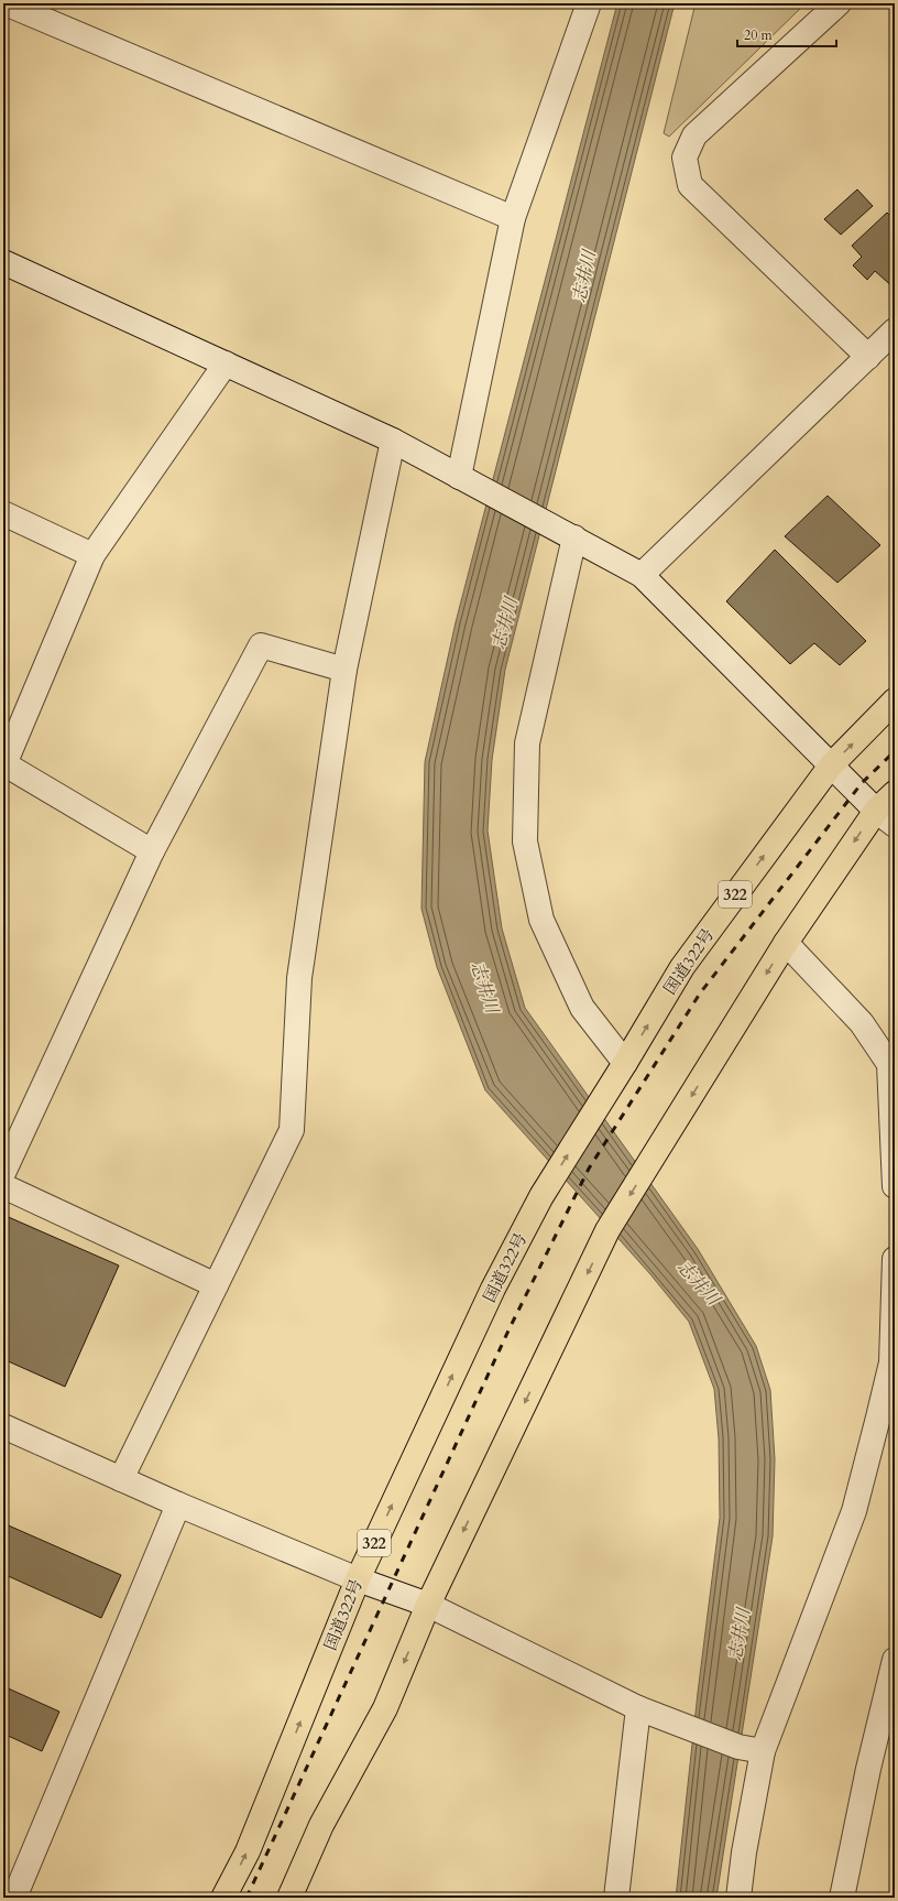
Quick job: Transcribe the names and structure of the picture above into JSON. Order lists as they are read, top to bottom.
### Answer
{
  "streets": {
    "highway": ["322", "国道322号"]
  },
  "water": ["志井川"],
  "scale_bar": "20 m"
}
